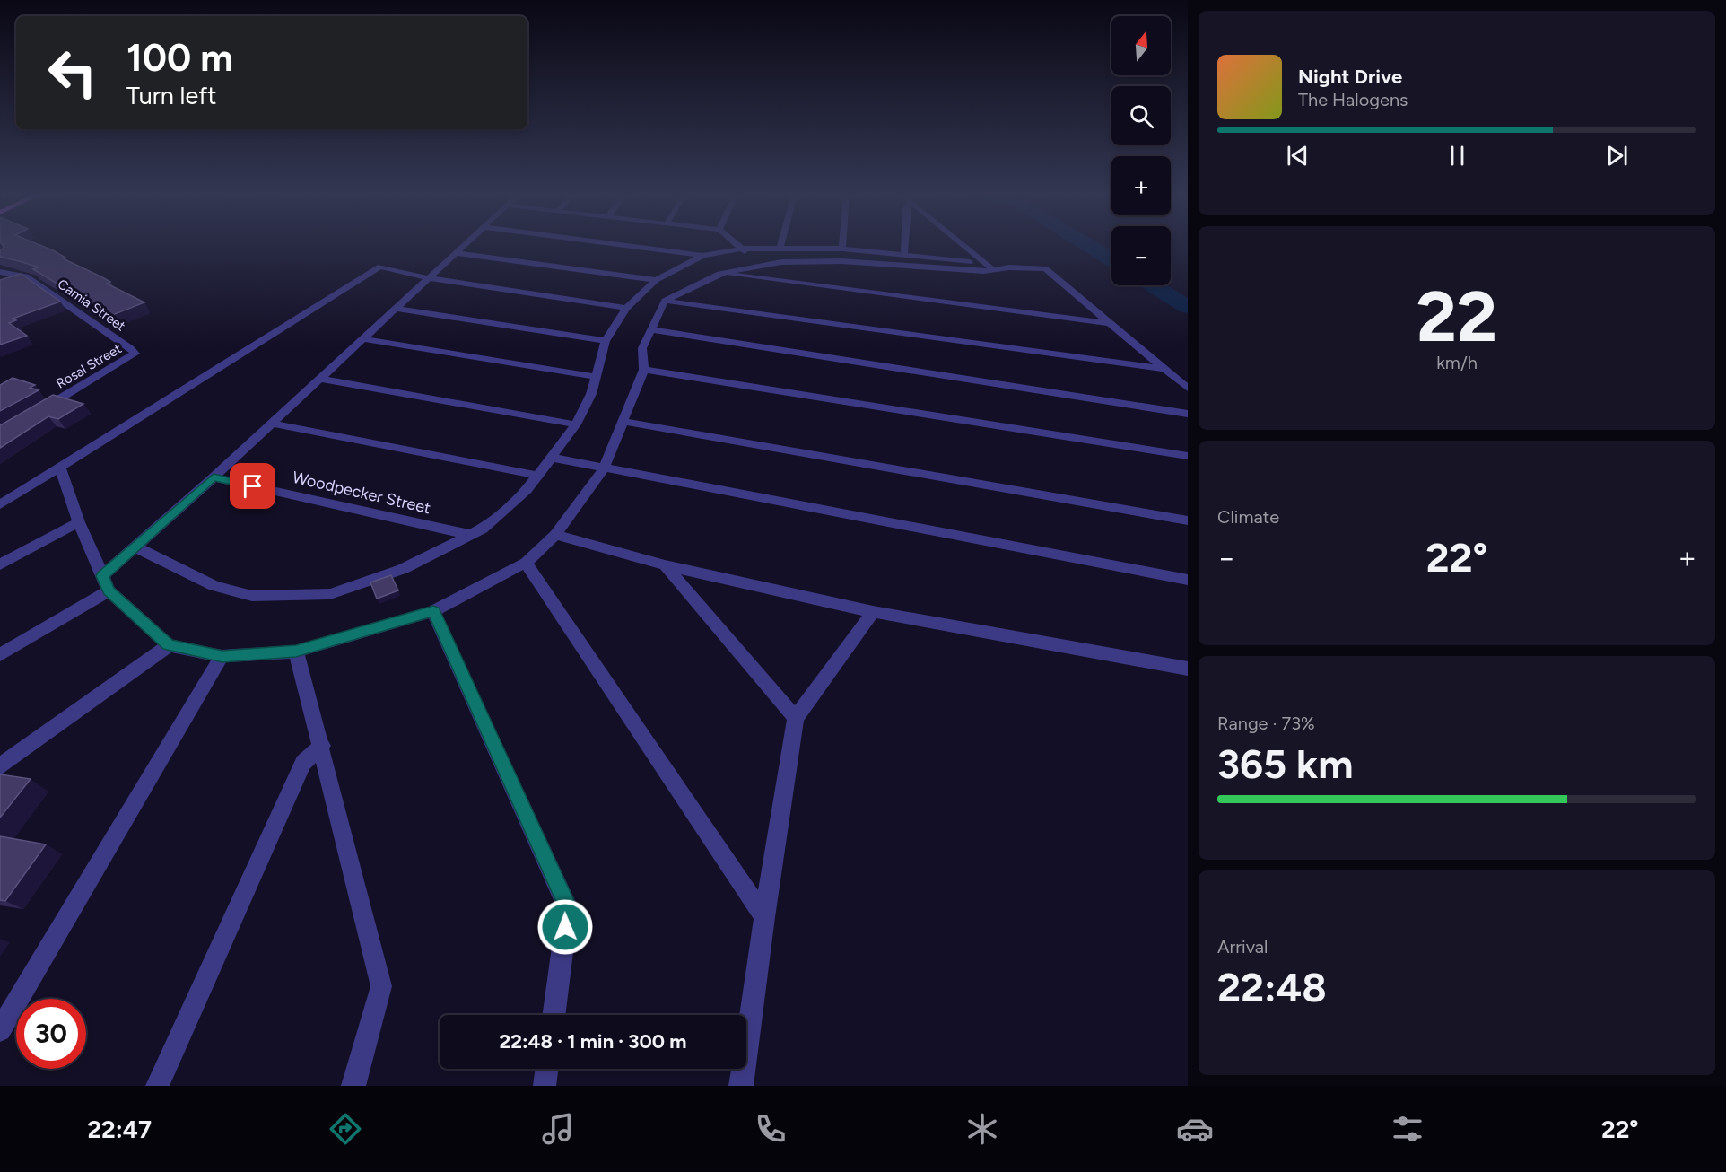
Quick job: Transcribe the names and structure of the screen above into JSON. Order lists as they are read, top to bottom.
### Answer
{
  "streets": {
    "street": ["Camia Street", "Rosal Street", "Woodpecker Street"]
  },
  "crossings": [
    ["Camia Street", "Rosal Street"]
  ],
  "north": "top",
  "page": {
    "map_buttons": ["+", "−"],
    "turn": ["100 m", "Turn left"],
    "song": ["Night Drive", "The Halogens"],
    "tile": [
      ["22", "km/h"],
      "Climate",
      ["Range · 73%", "365 km"],
      ["Arrival", "22:48"]
    ],
    "heat": ["−", "22°", "+"],
    "limit": "30",
    "trip": "22:48 · 1 min · 300 m",
    "tabs": ["22:47", "22°"]
  }
}
